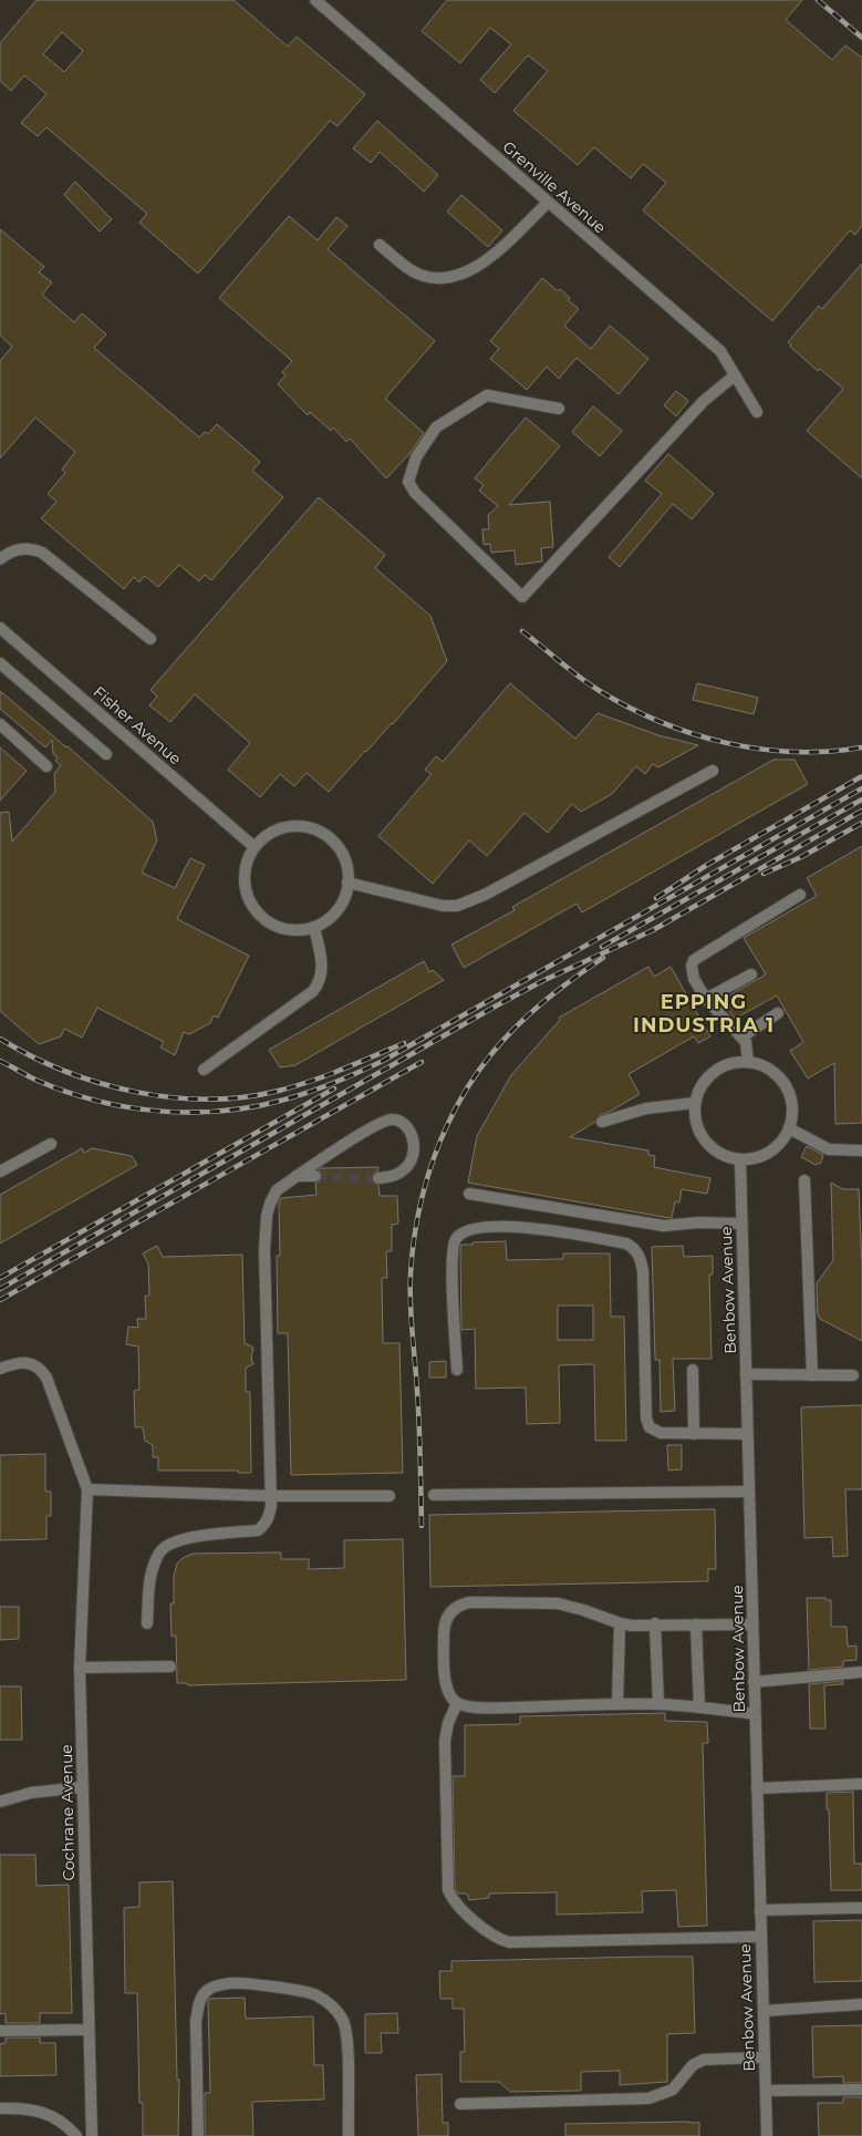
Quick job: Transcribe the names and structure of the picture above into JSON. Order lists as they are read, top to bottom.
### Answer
{
  "streets": {
    "lane": [
      "Grenville Avenue",
      "Fisher Avenue",
      "Benbow Avenue",
      "Cochrane Avenue"
    ]
  },
  "districts": ["EPPING INDUSTRIA 1"]
}
